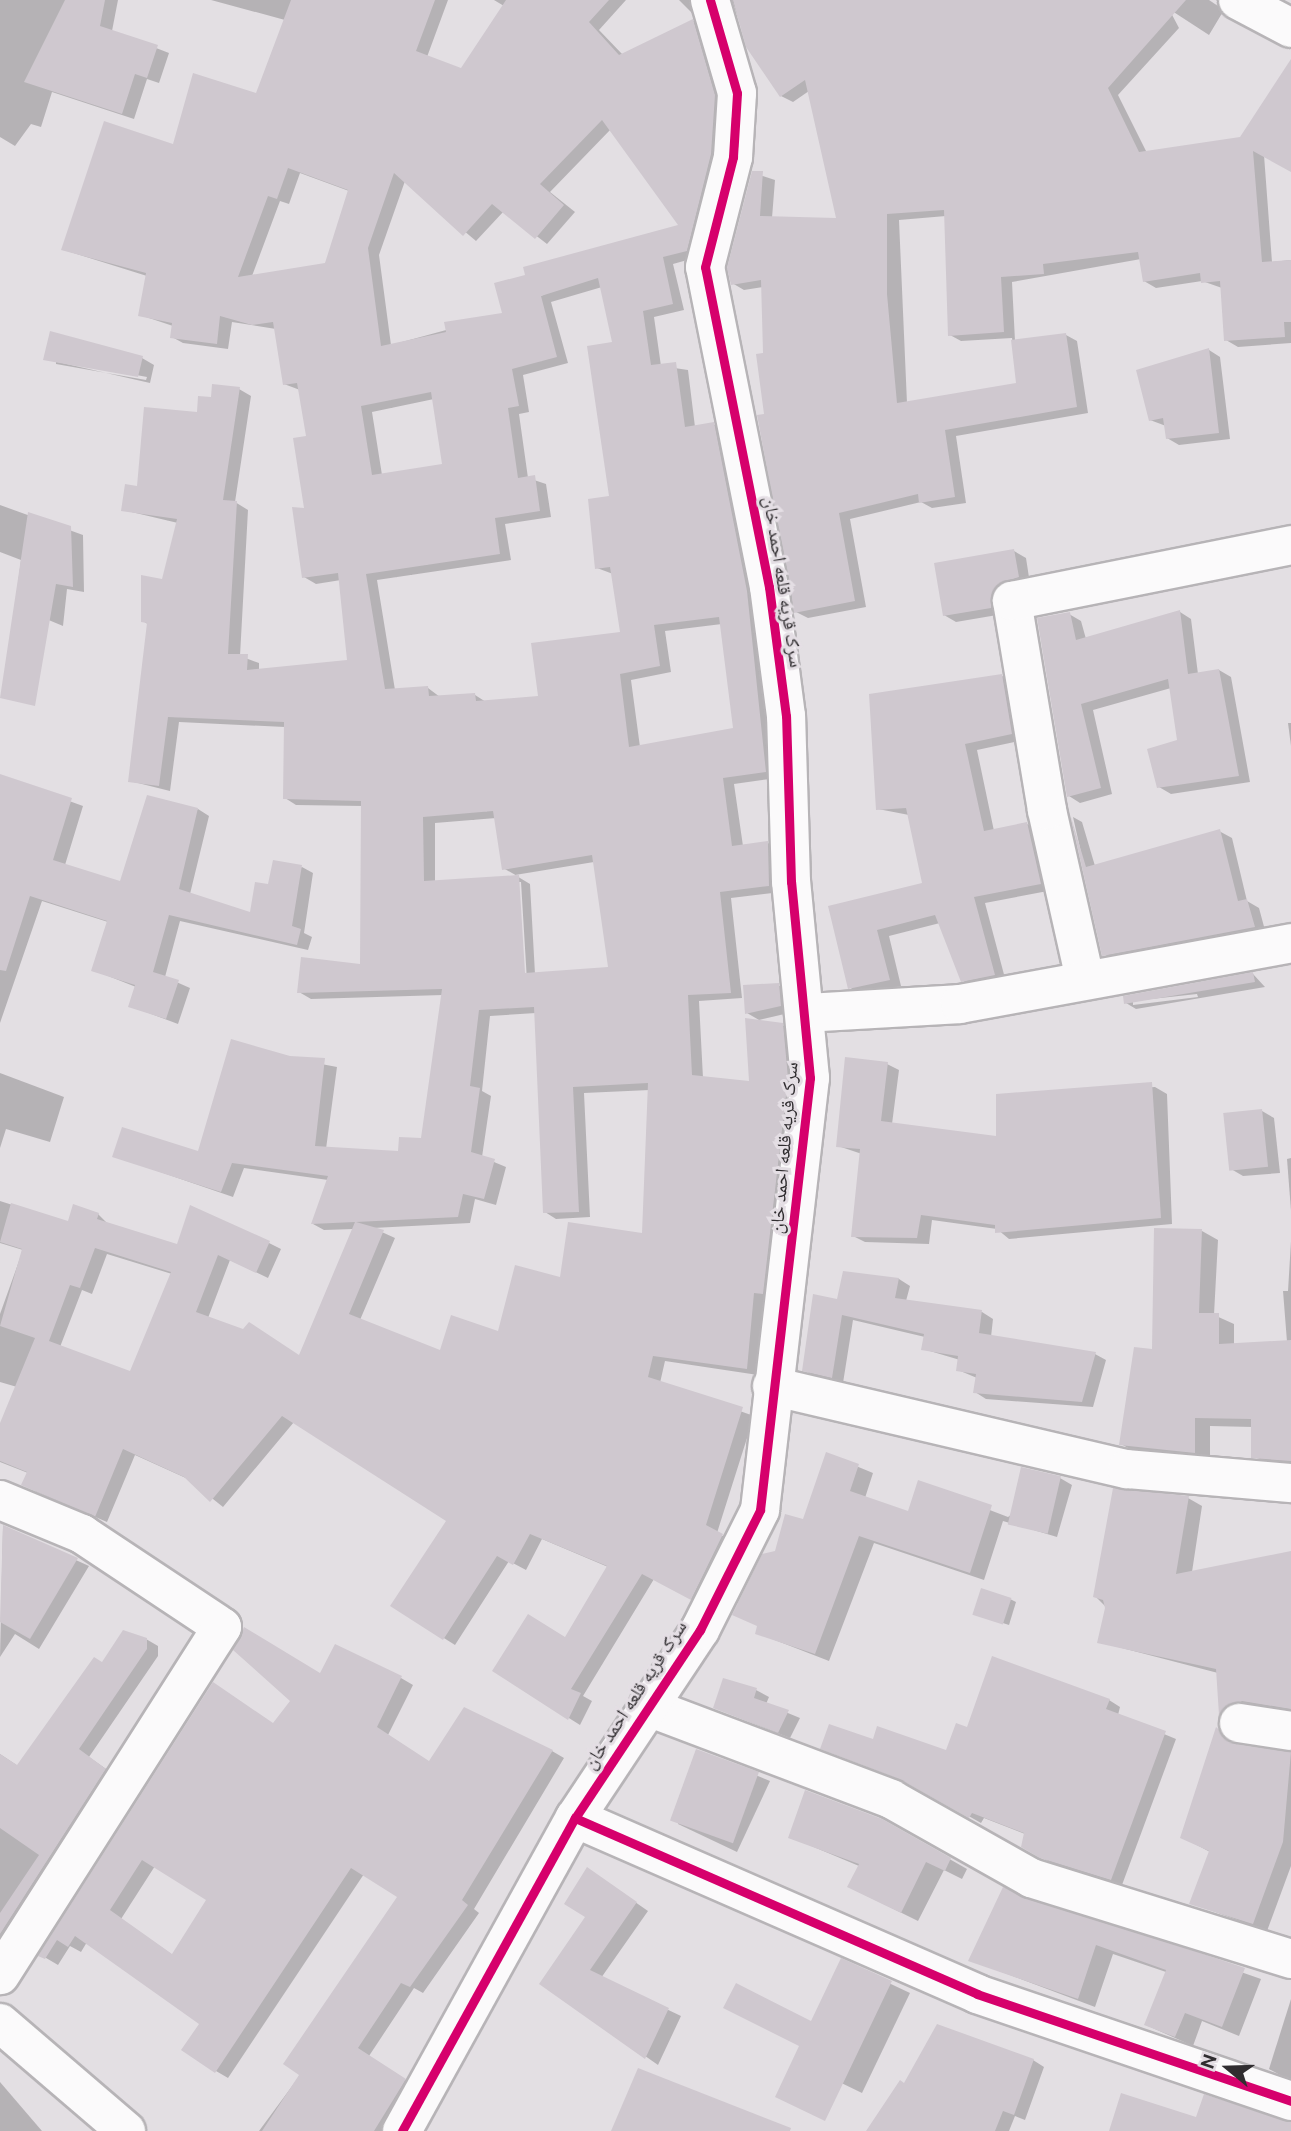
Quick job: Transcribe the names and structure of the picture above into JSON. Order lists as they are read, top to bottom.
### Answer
{
  "streets": {
    "street": ["سرک قریه قلعه احمد خان"]
  },
  "north": "left"
}
